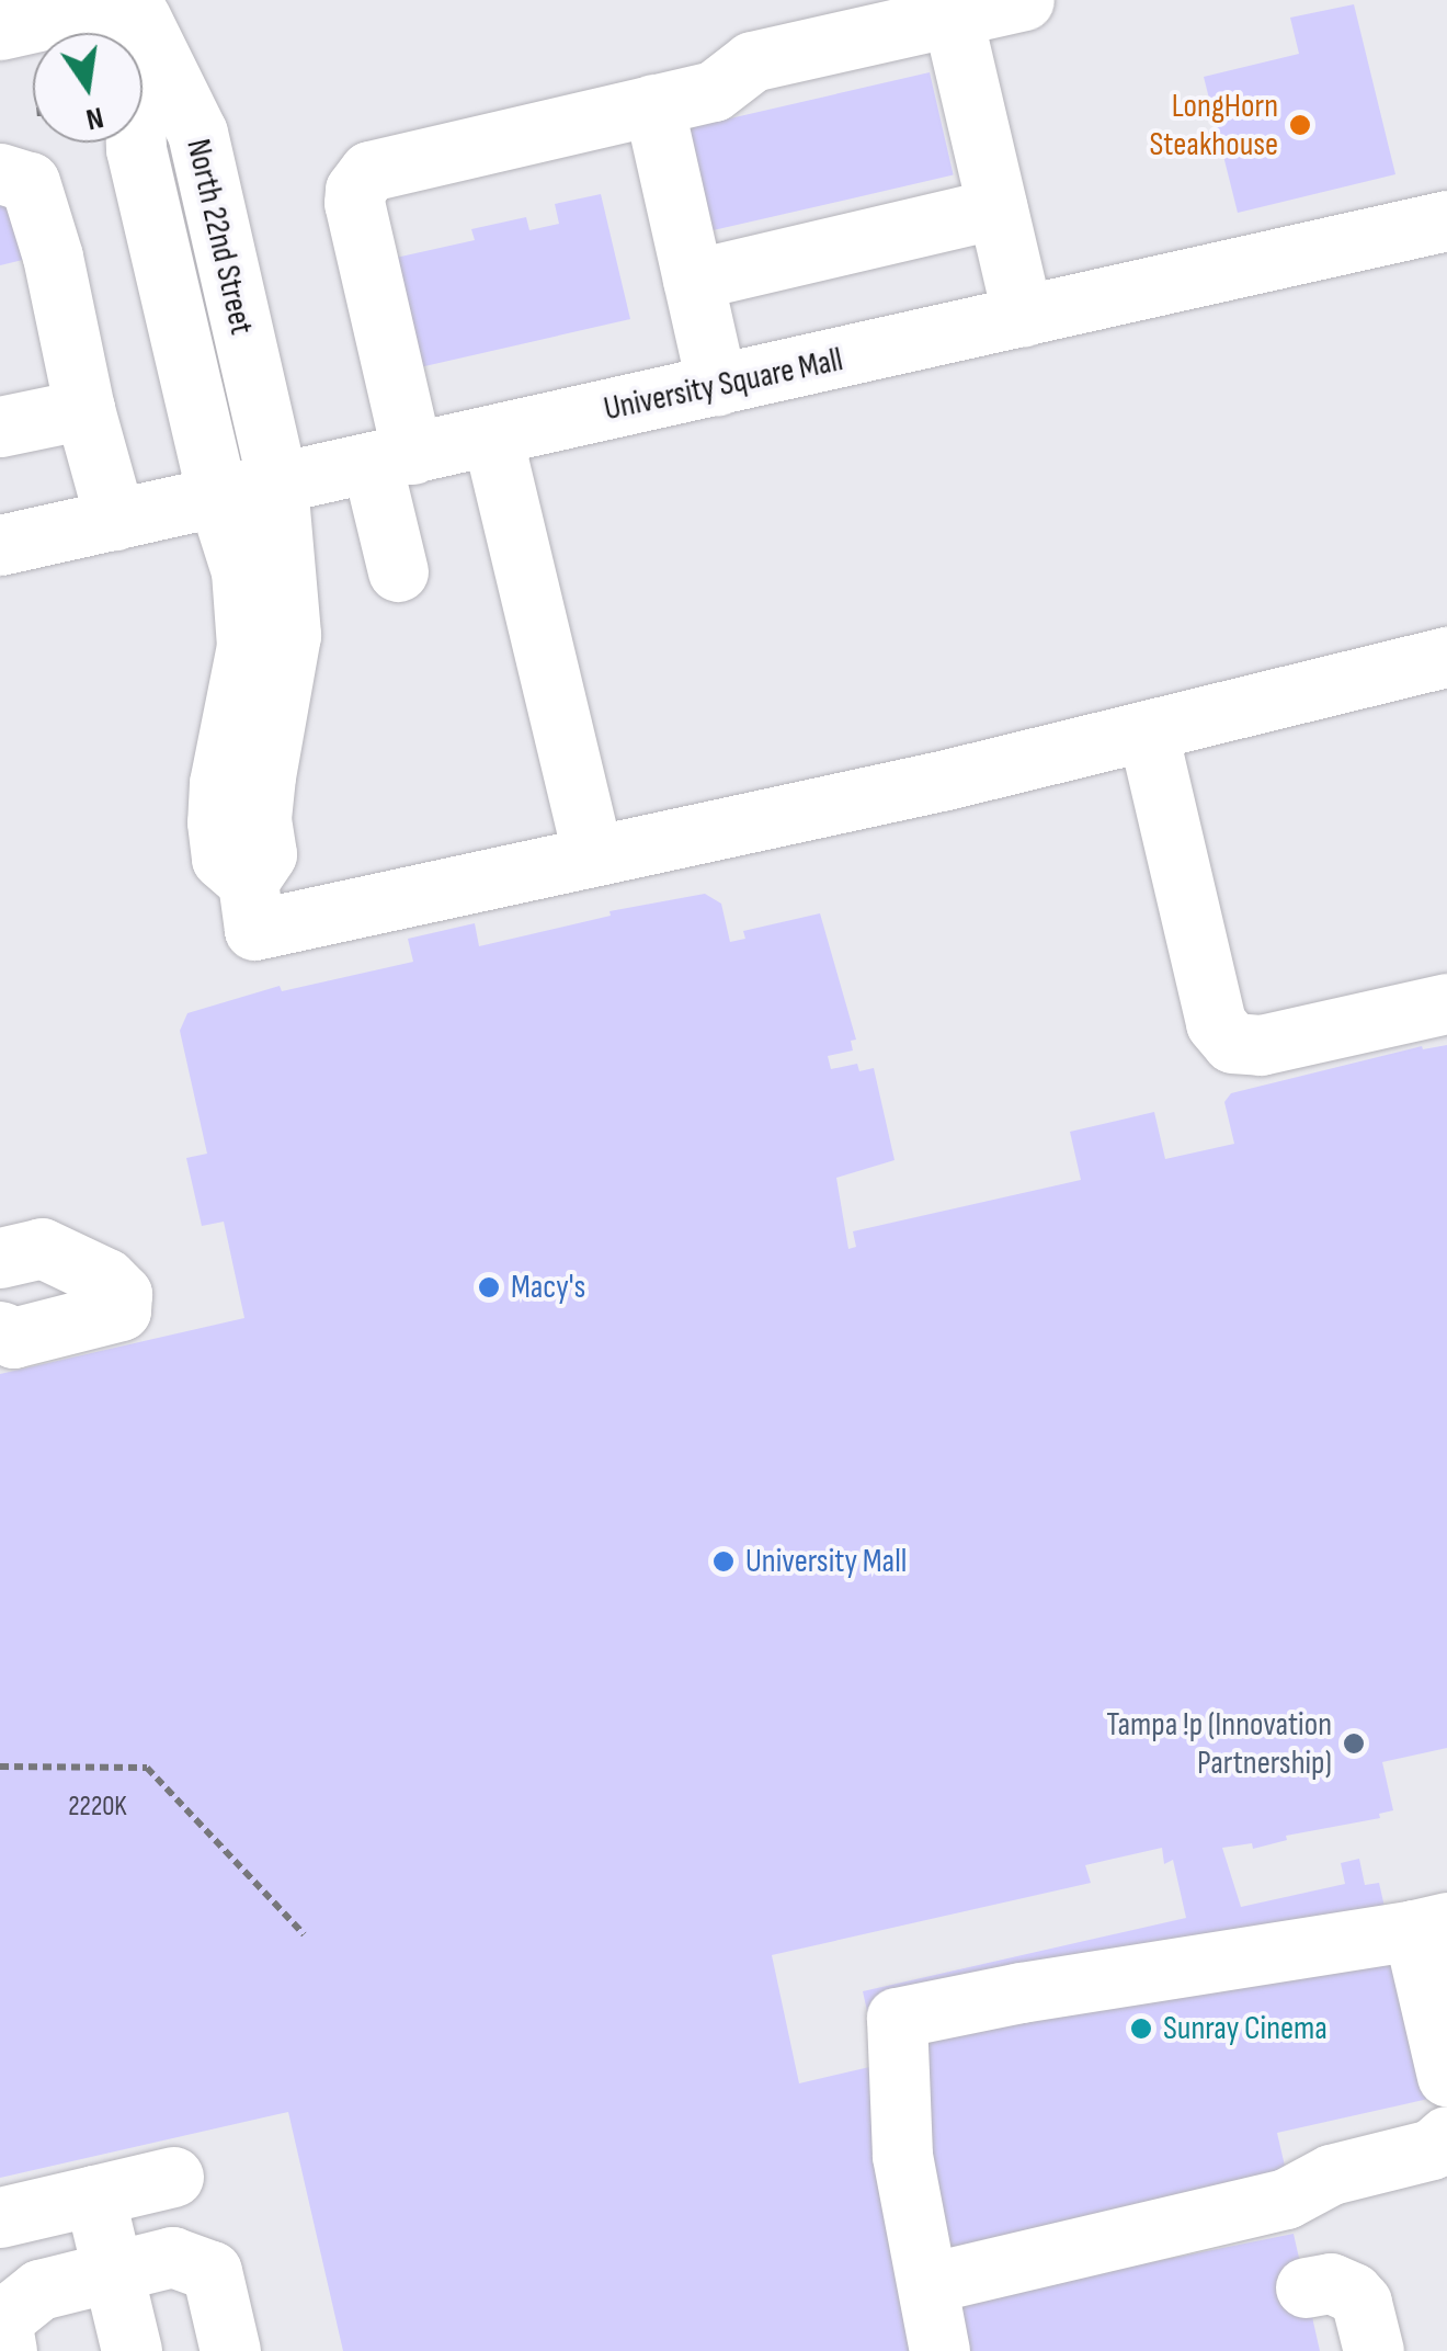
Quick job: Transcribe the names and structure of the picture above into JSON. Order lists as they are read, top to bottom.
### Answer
{
  "streets": {
    "main road": ["North 22nd Street", "University Square Mall"]
  },
  "crossings": [
    ["North 22nd Street", "University Square Mall"]
  ],
  "places": [
    "LongHorn Steakhouse",
    "Macy's",
    "University Mall",
    "Tampa !p (Innovation Partnership)",
    "Sunray Cinema"
  ],
  "house_numbers": ["2220K"],
  "north": "bottom"
}
